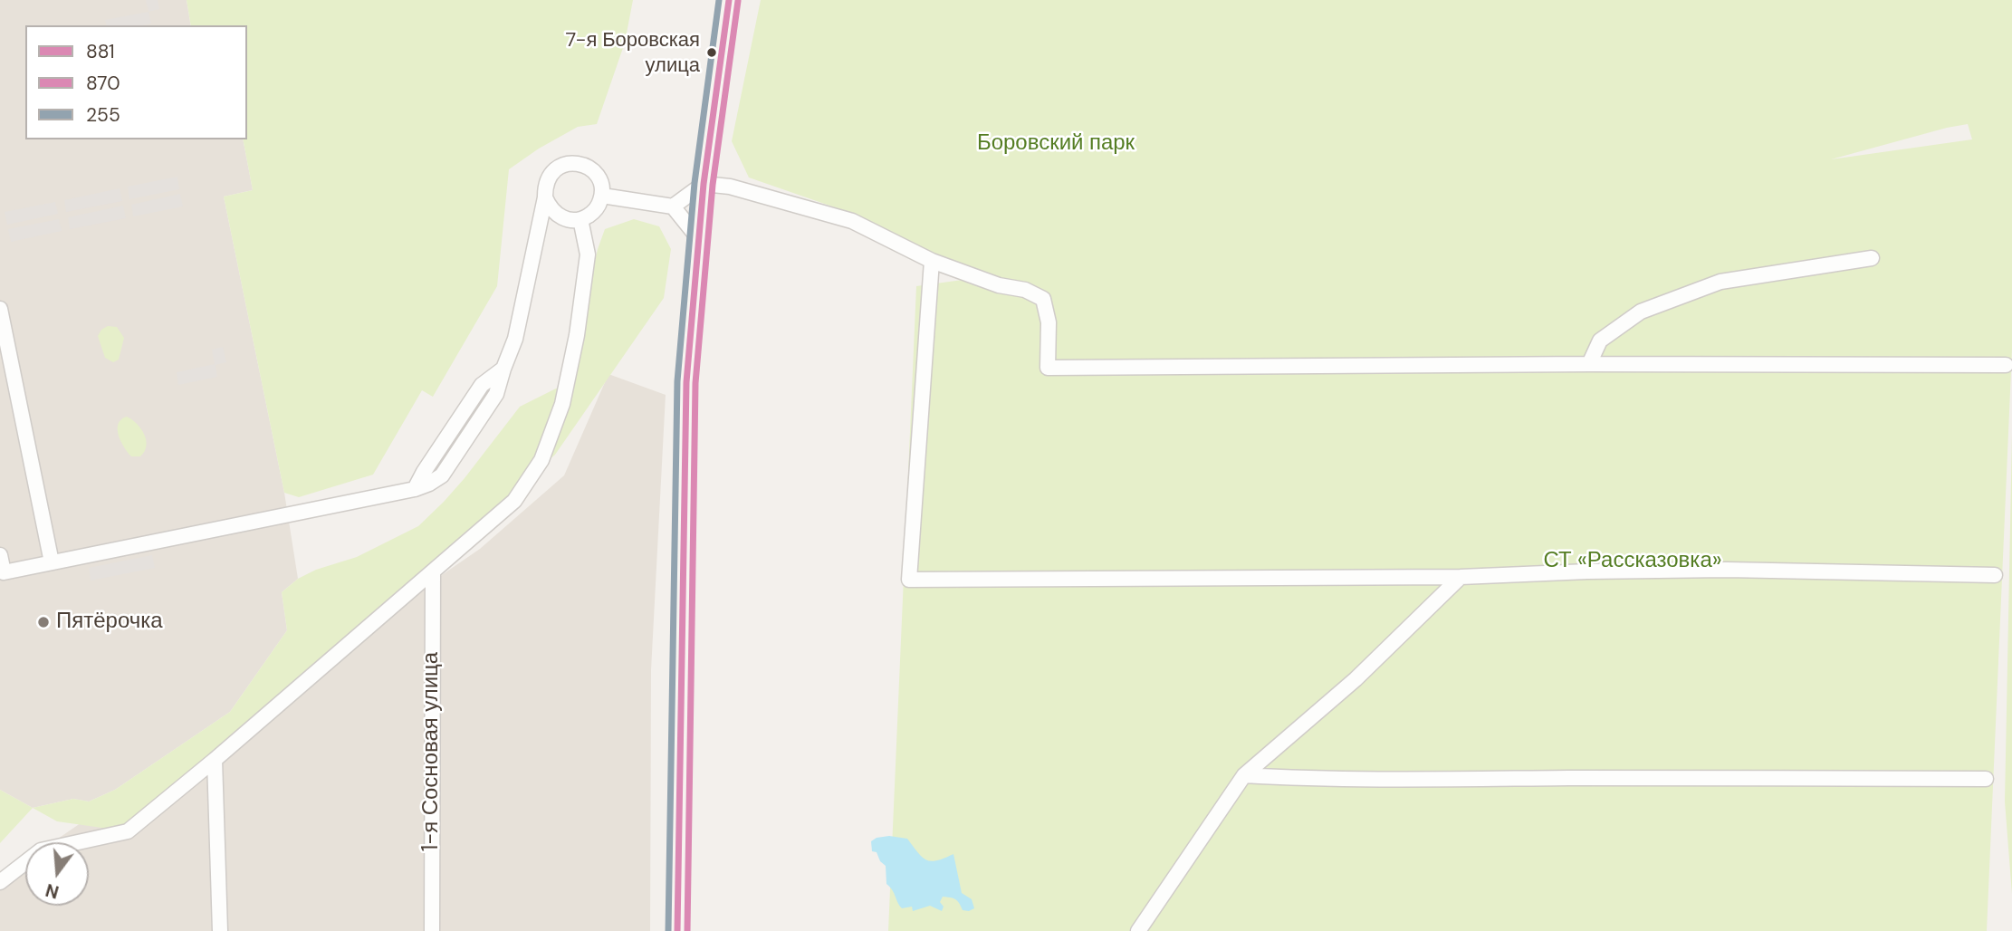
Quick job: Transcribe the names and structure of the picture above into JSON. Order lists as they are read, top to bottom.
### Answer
{
  "streets": {
    "street": ["1-я Сосновая улица"]
  },
  "parks": ["Боровский парк", "СТ «Рассказовка»"],
  "places": ["7-я Боровская улица", "Пятёрочка"],
  "lines": ["transit line 881", "transit line 255", "transit line 870"],
  "legend": ["881", "870", "255"],
  "north": "bottom"
}
